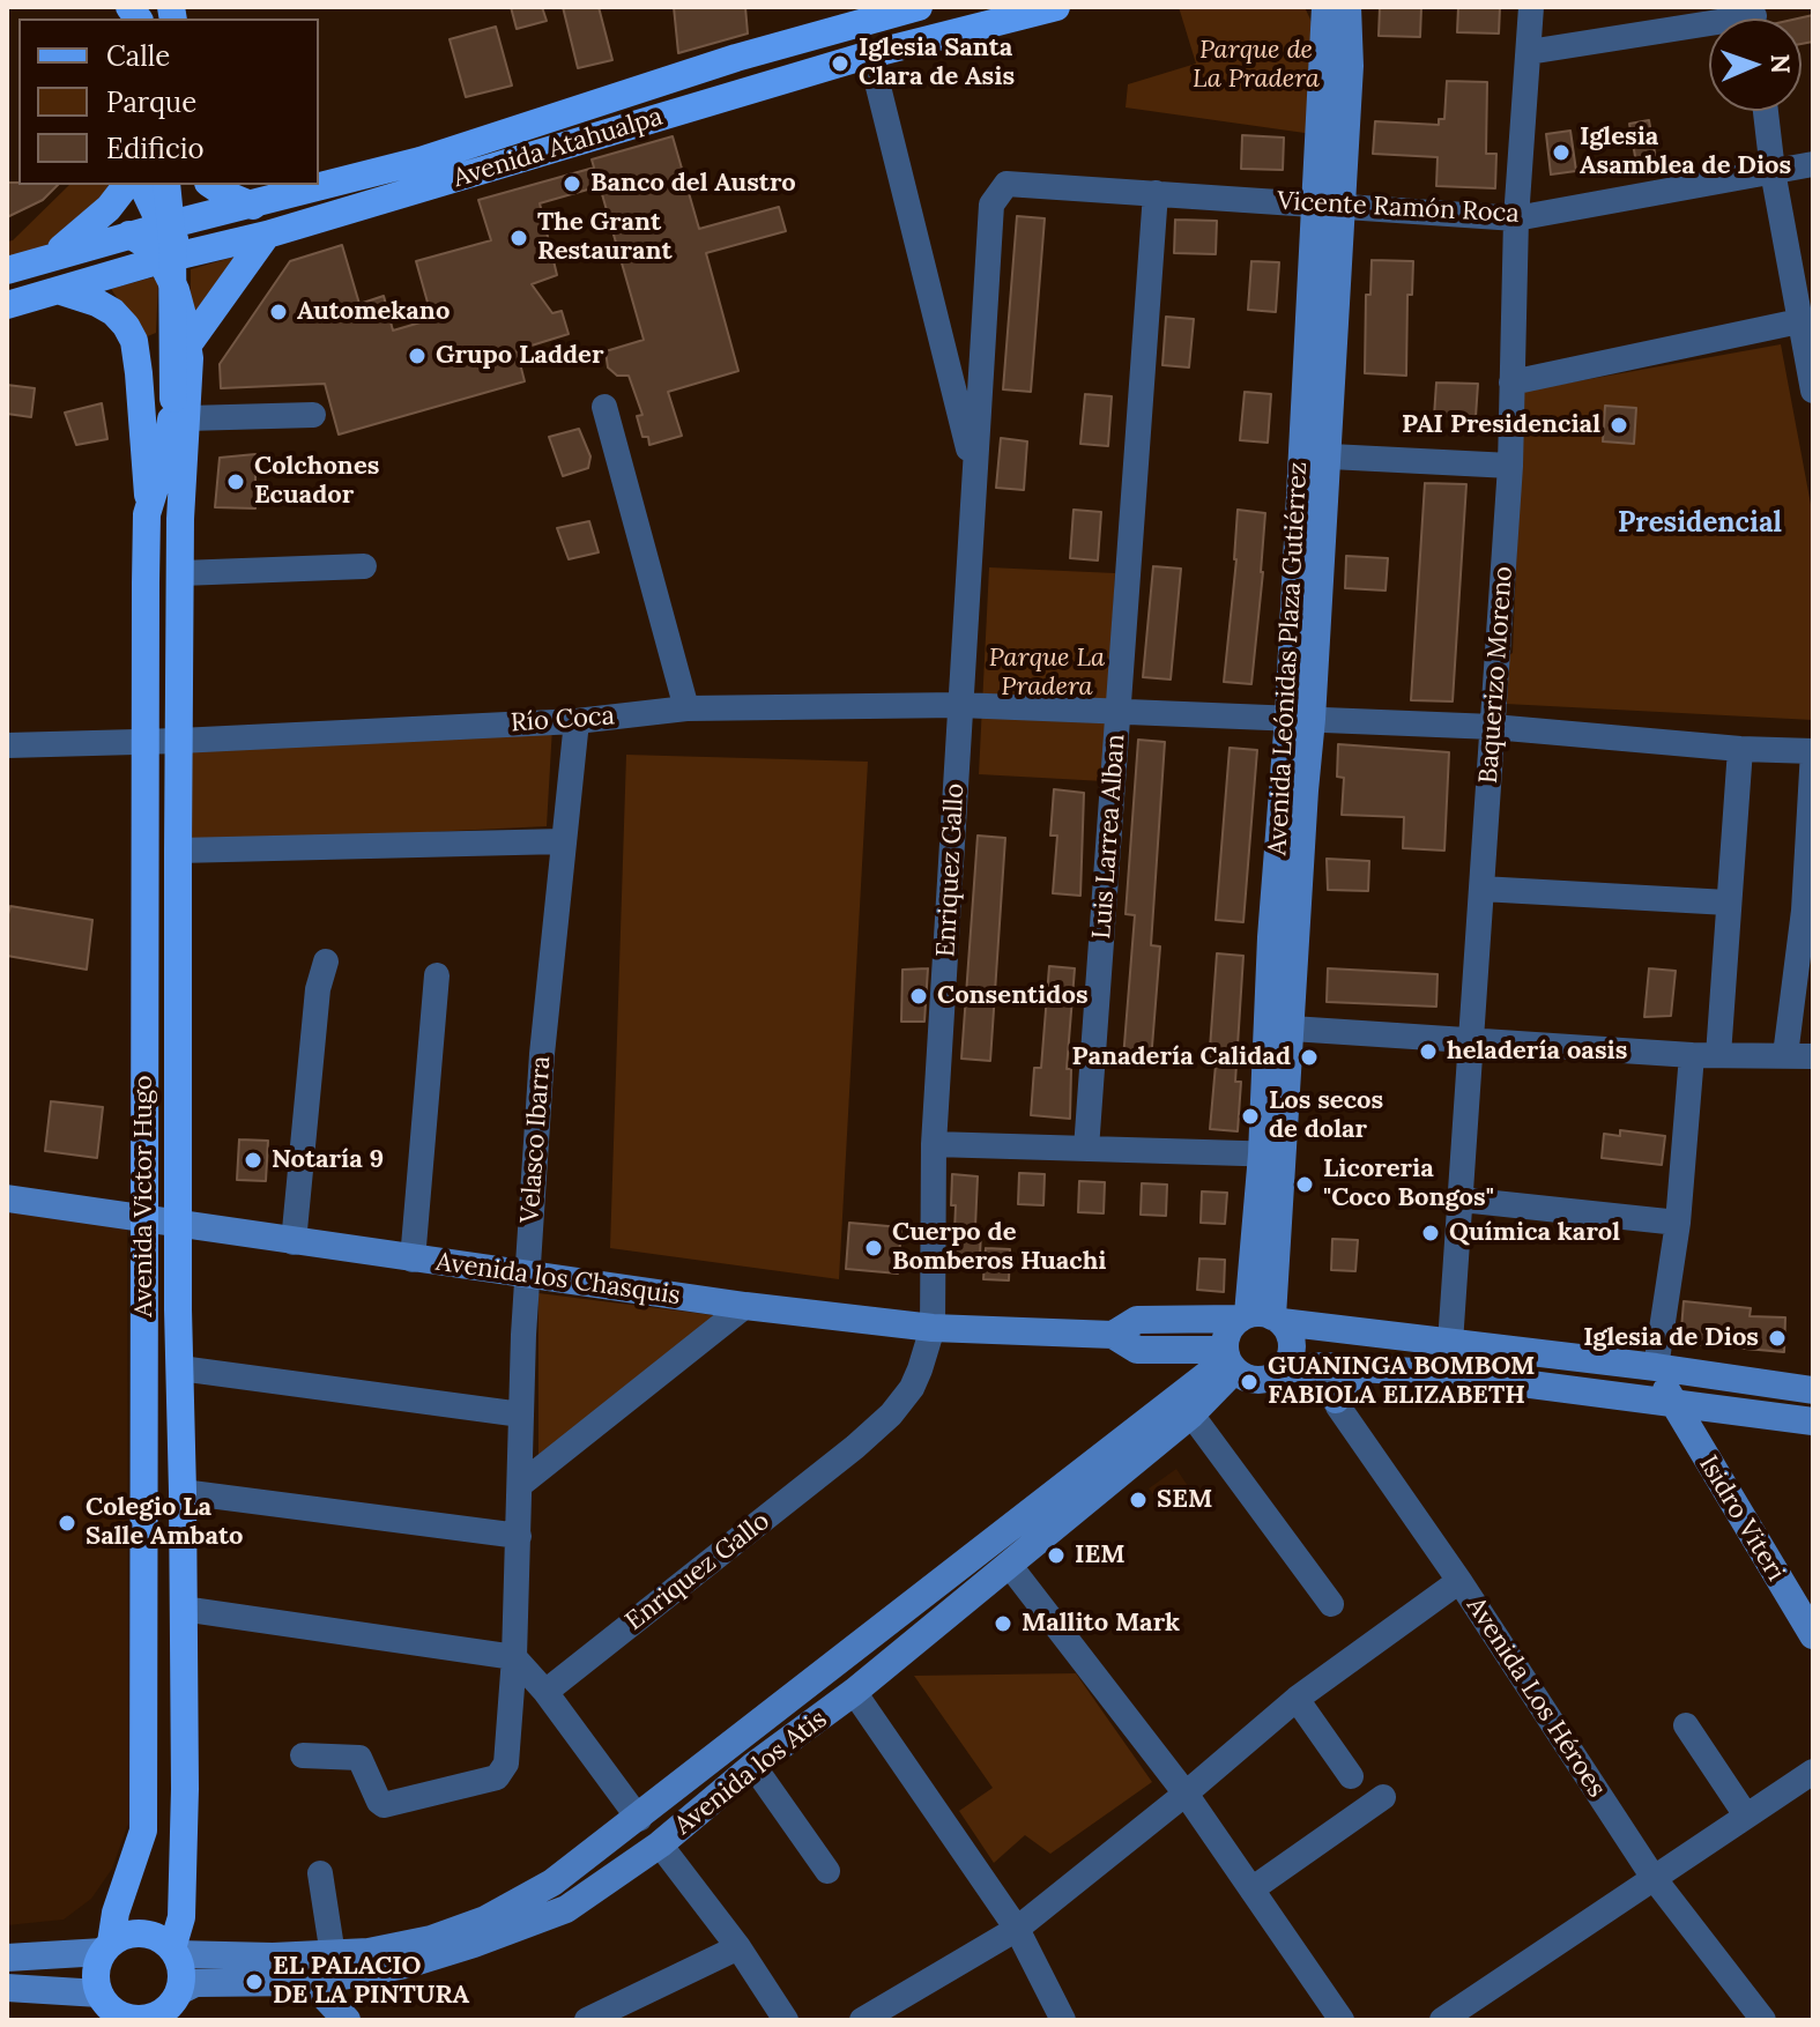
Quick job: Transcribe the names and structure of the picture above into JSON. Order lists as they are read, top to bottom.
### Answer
{
  "streets": {
    "main road": [
      "Avenida Atahualpa",
      "Avenida Leónidas Plaza Gutiérrez",
      "Avenida Victor Hugo",
      "Avenida los Chasquis",
      "Isidro Viteri",
      "Avenida los Atis"
    ],
    "street": [
      "Vicente Ramón Roca",
      "Baquerizo Moreno",
      "Río Coca",
      "Luis Larrea Alban",
      "Enriquez Gallo",
      "Velasco Ibarra",
      "Avenida Los Héroes"
    ]
  },
  "crossings": [
    ["Avenida Atahualpa", "Avenida Victor Hugo"],
    ["Vicente Ramón Roca", "Avenida Leónidas Plaza Gutiérrez"],
    ["Vicente Ramón Roca", "Baquerizo Moreno"],
    ["Vicente Ramón Roca", "Luis Larrea Alban"],
    ["Vicente Ramón Roca", "Enriquez Gallo"],
    ["Avenida Leónidas Plaza Gutiérrez", "Río Coca"],
    ["Avenida Leónidas Plaza Gutiérrez", "Avenida los Chasquis"],
    ["Avenida Leónidas Plaza Gutiérrez", "Avenida los Atis"],
    ["Baquerizo Moreno", "Río Coca"],
    ["Baquerizo Moreno", "Avenida los Chasquis"],
    ["Río Coca", "Luis Larrea Alban"],
    ["Río Coca", "Enriquez Gallo"],
    ["Río Coca", "Velasco Ibarra"],
    ["Río Coca", "Avenida Victor Hugo"],
    ["Enriquez Gallo", "Avenida los Chasquis"],
    ["Velasco Ibarra", "Avenida los Chasquis"],
    ["Avenida Victor Hugo", "Avenida los Chasquis"],
    ["Avenida Victor Hugo", "Avenida los Atis"],
    ["Avenida los Chasquis", "Isidro Viteri"],
    ["Avenida los Chasquis", "Avenida los Atis"]
  ],
  "districts": ["Presidencial"],
  "parks": ["Parque de La Pradera", "Parque La Pradera"],
  "places": [
    "Iglesia Santa Clara de Asis",
    "Iglesia Asamblea de Dios",
    "Banco del Austro",
    "The Grant Restaurant",
    "Automekano",
    "Grupo Ladder",
    "PAI Presidencial",
    "Colchones Ecuador",
    "Consentidos",
    "heladería oasis",
    "Panadería Calidad",
    "Los secos de dolar",
    "Notaría 9",
    "Licoreria \"Coco Bongos\"",
    "Química karol",
    "Cuerpo de Bomberos Huachi",
    "Iglesia de Dios",
    "GUANINGA BOMBOM FABIOLA ELIZABETH",
    "SEM",
    "Colegio La Salle Ambato",
    "IEM",
    "Mallito Mark",
    "EL PALACIO DE LA PINTURA"
  ],
  "legend": ["Calle", "Parque", "Edificio"],
  "north": "right"
}
